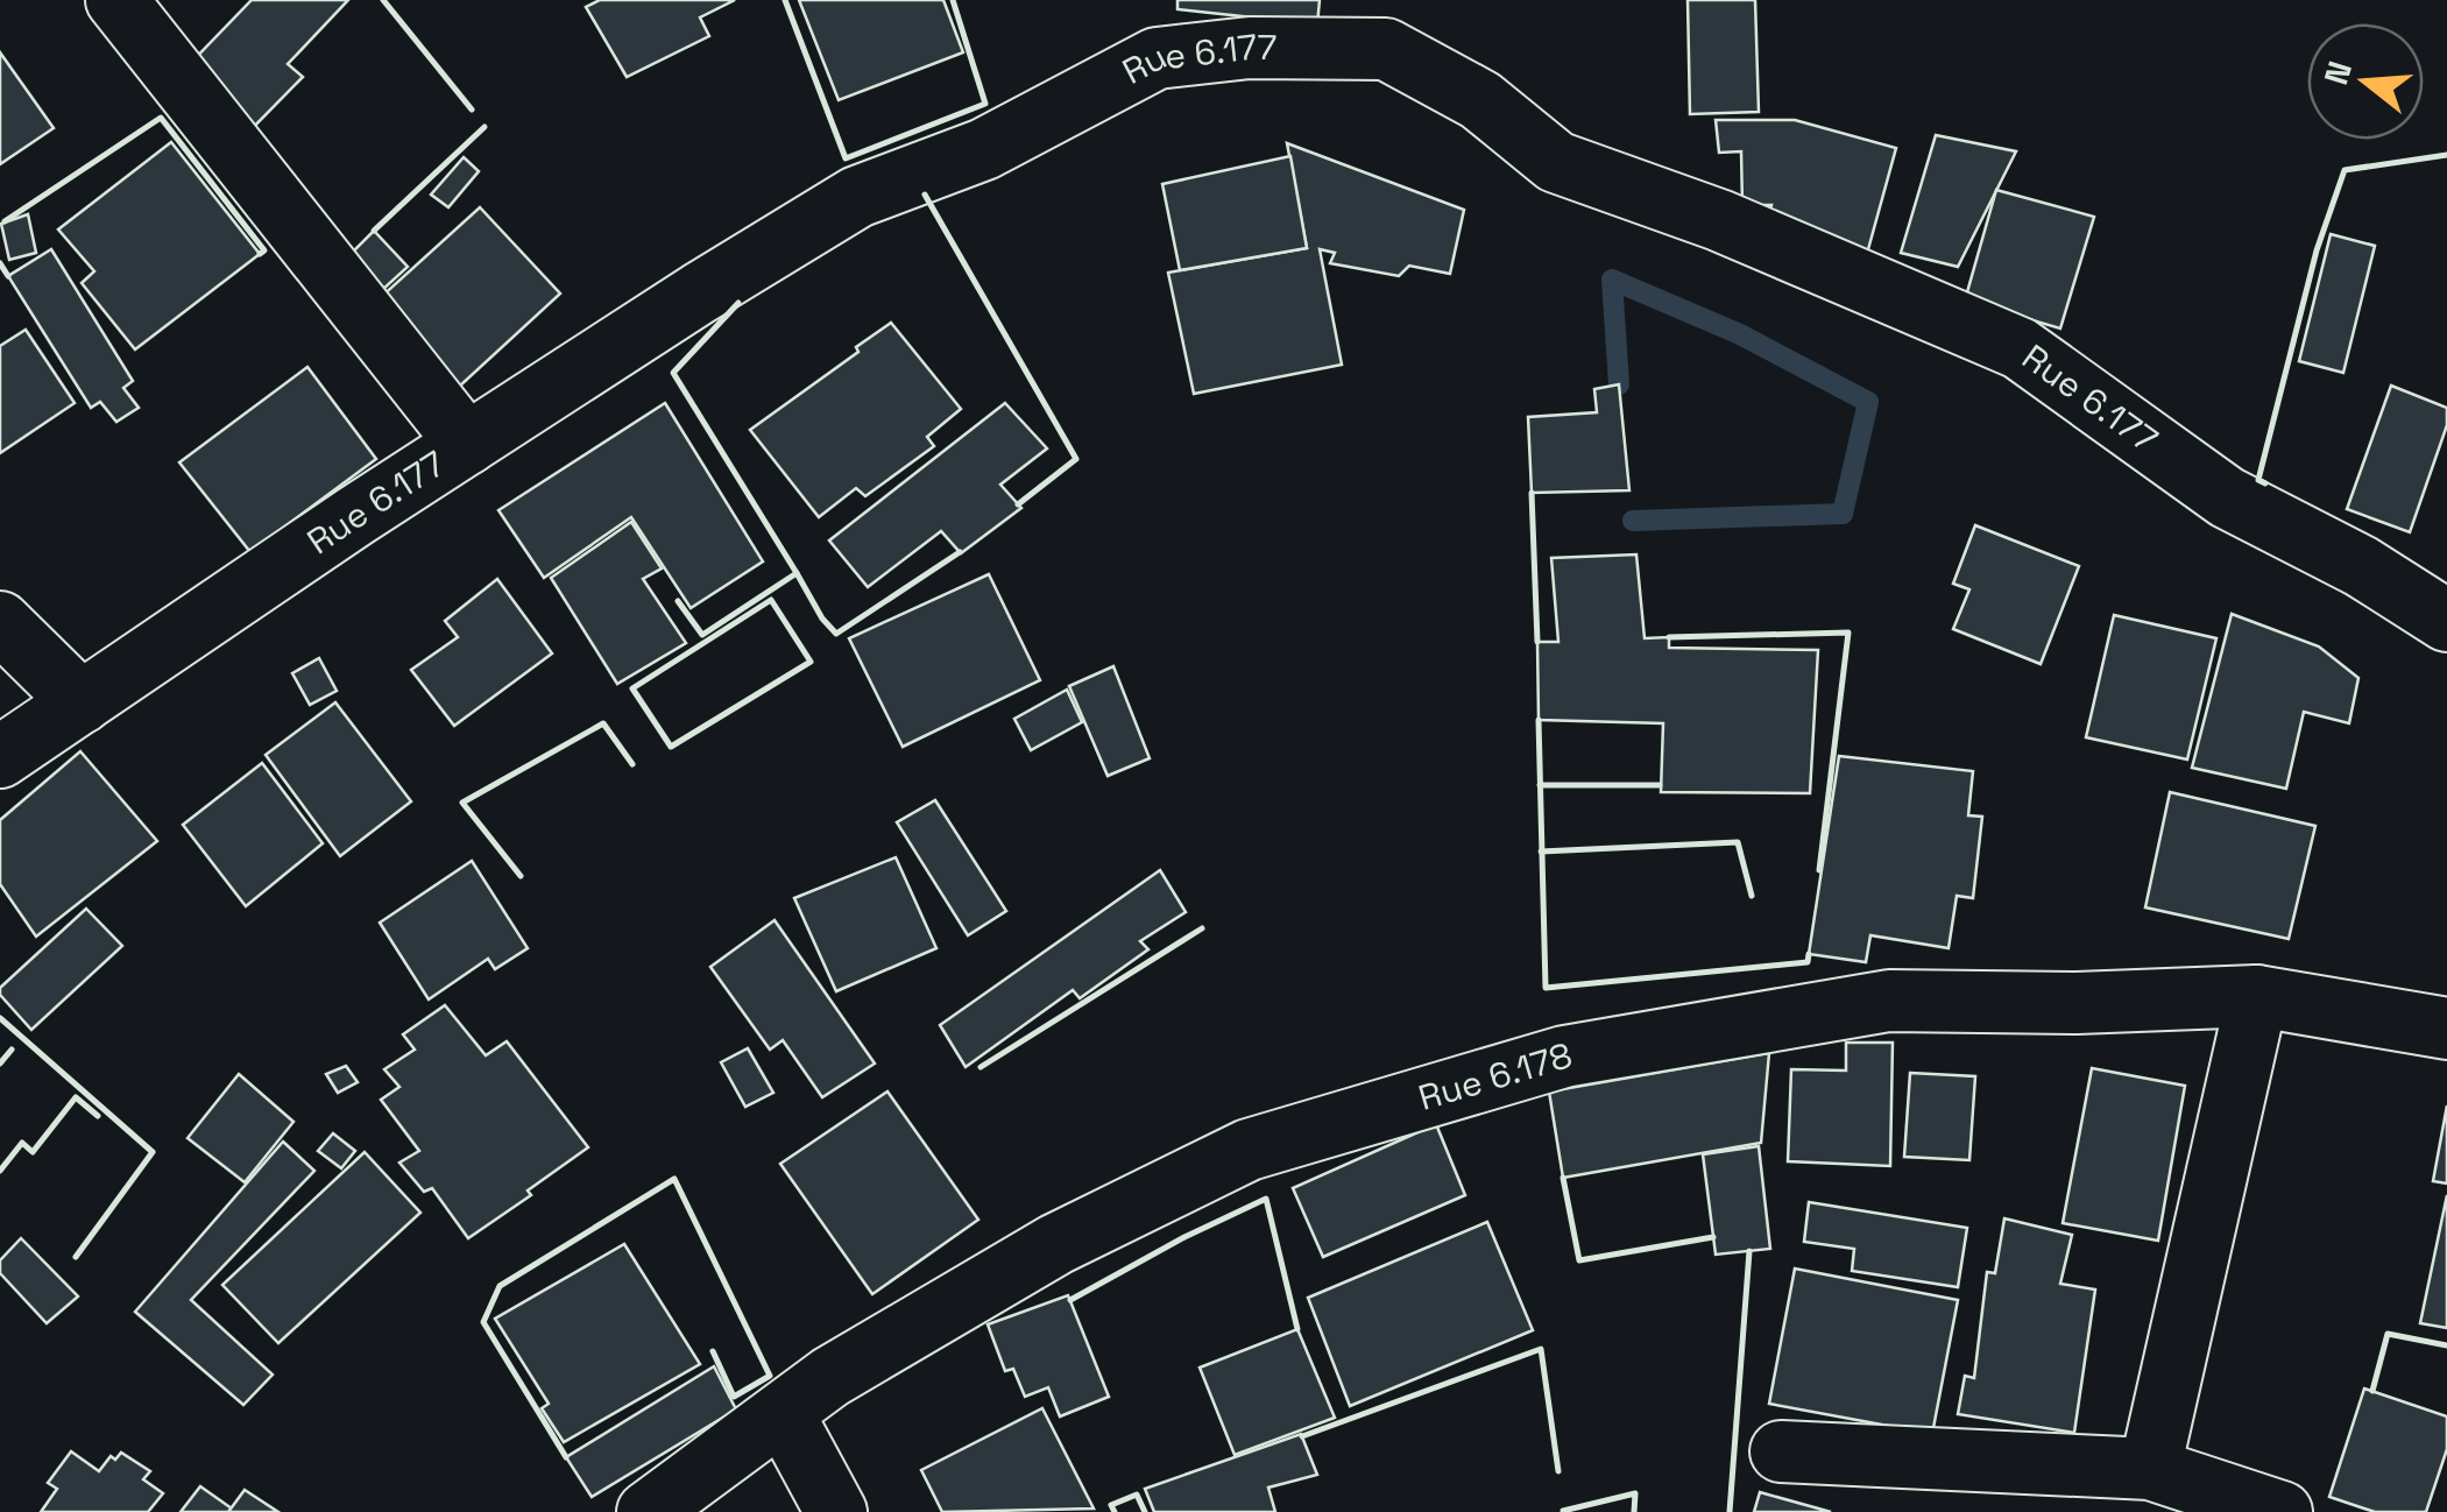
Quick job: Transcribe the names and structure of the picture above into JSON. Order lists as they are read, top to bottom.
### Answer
{
  "streets": {
    "street": ["Rue 6.177", "Rue 6.178"]
  },
  "north": "left"
}
